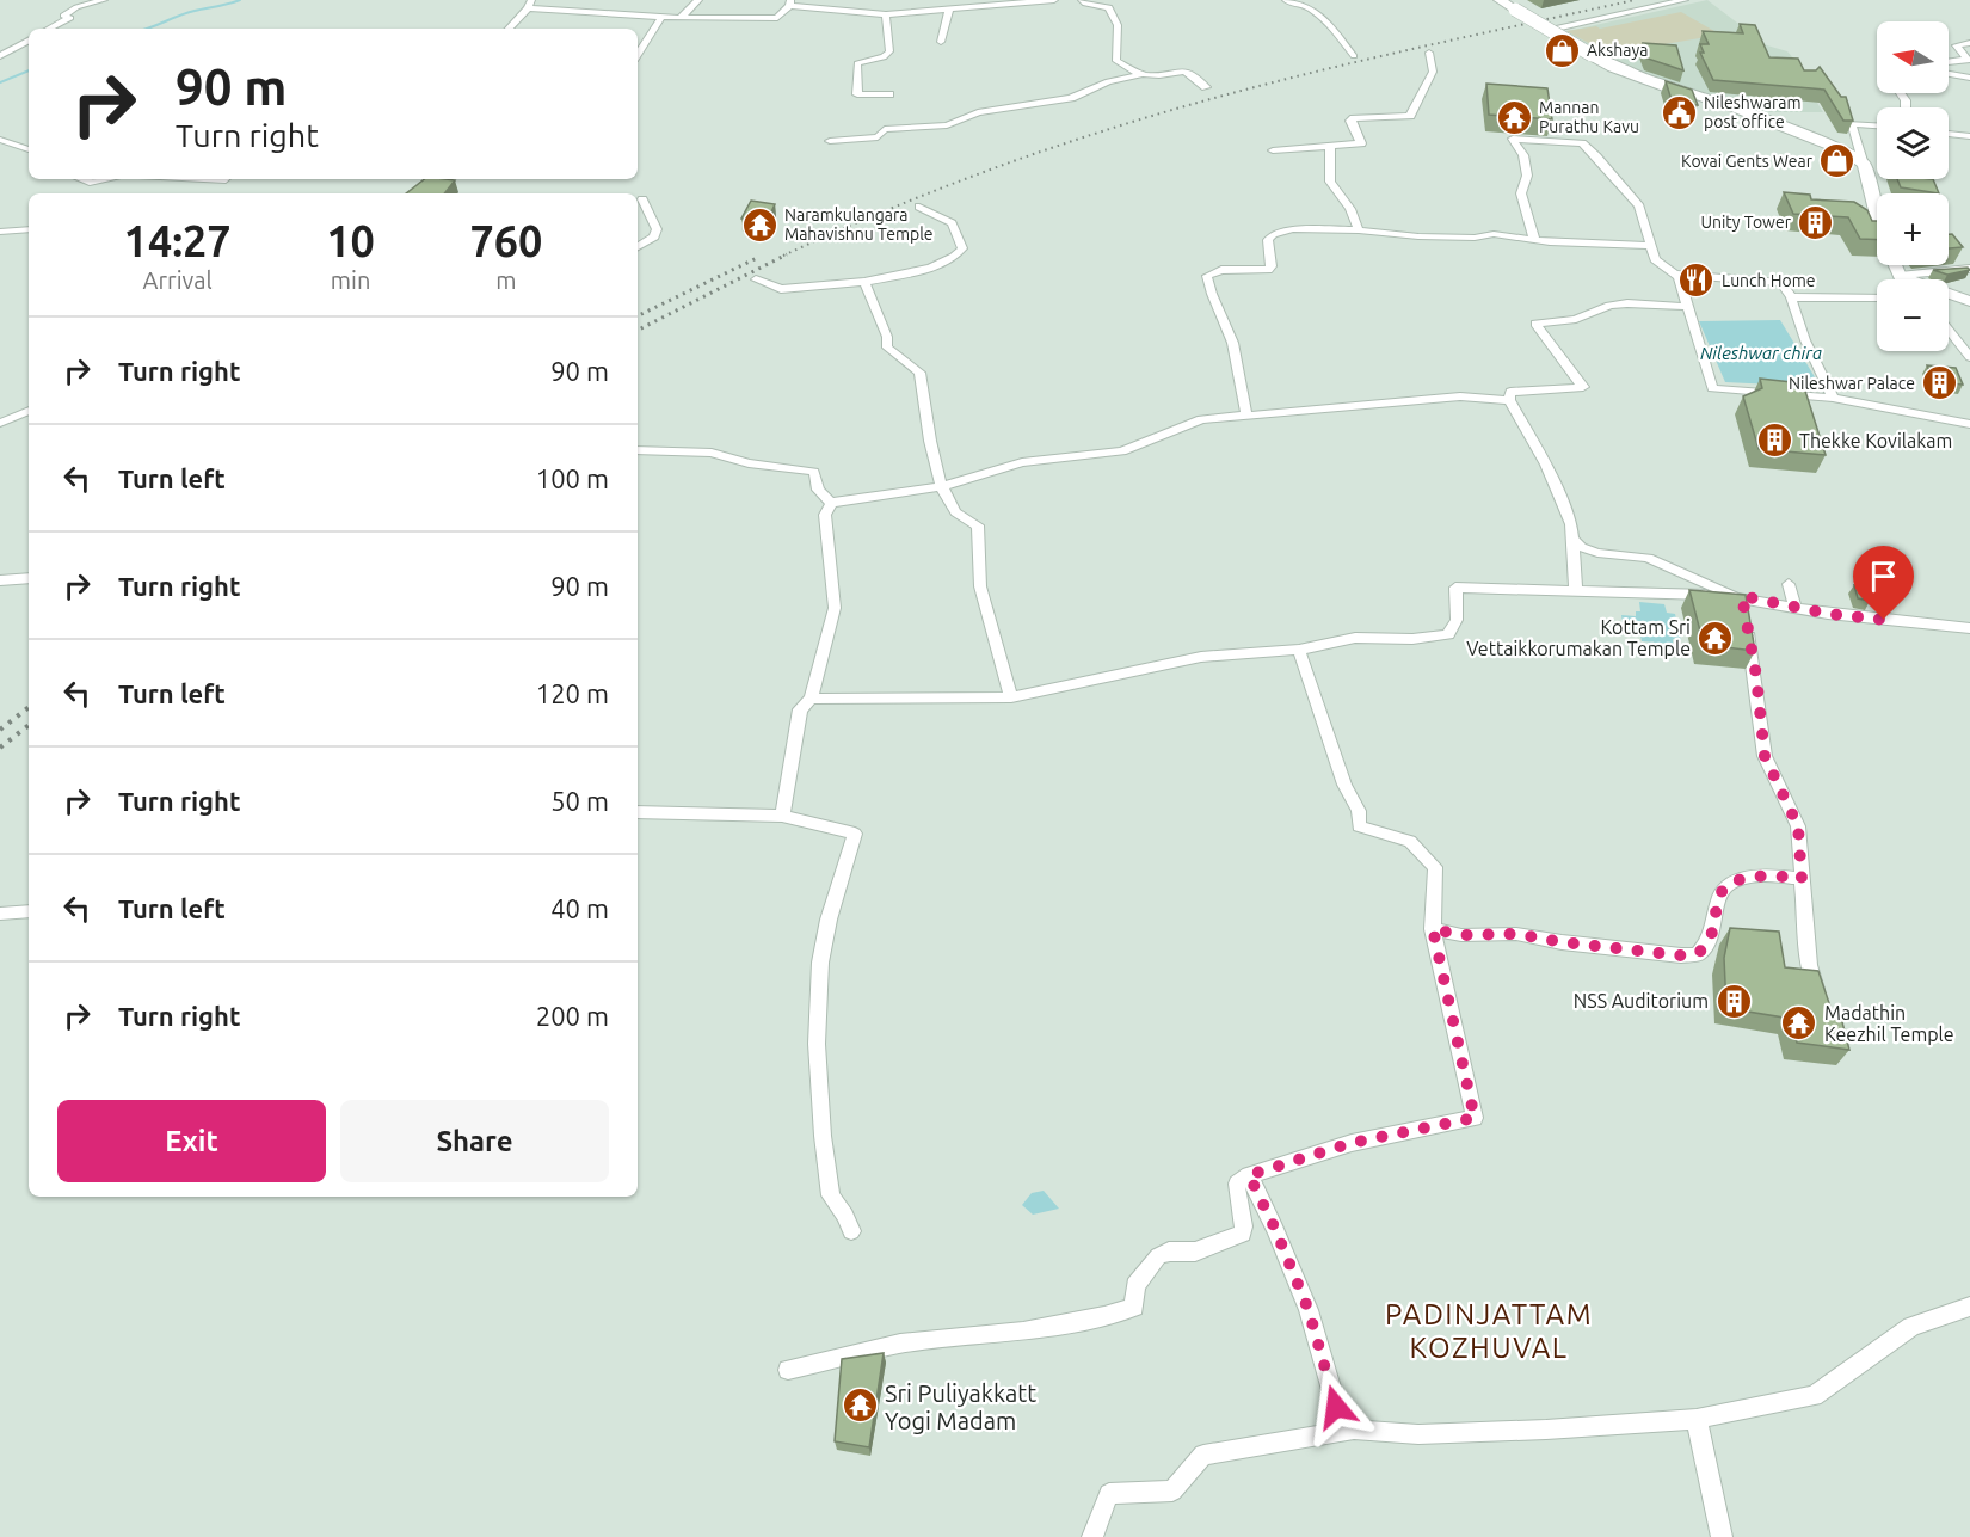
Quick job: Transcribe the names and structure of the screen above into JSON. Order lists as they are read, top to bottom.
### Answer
{
  "districts": ["PADINJATTAM KOZHUVAL"],
  "water": ["Nileshwar chira"],
  "places": {
    "shop": ["Akshaya", "Kovai Gents Wear"],
    "public building": ["Nileshwaram post office"],
    "temple": [
      "Mannan Purathu Kavu",
      "Naramkulangara Mahavishnu Temple",
      "Kottam Sri Vettaikkorumakan Temple",
      "Madathin Keezhil Temple",
      "Sri Puliyakkatt Yogi Madam"
    ],
    "building": [
      "Unity Tower",
      "Nileshwar Palace",
      "Thekke Kovilakam",
      "NSS Auditorium"
    ],
    "restaurant": ["Lunch Home"]
  },
  "north": "left",
  "page": {
    "map_buttons": ["+", "−"],
    "turn": ["90 m", "Turn right"],
    "eta": [
      "14:27",
      "Arrival",
      "10",
      "min",
      "760",
      "m"
    ],
    "list": [
      {
        "name": "Turn right",
        "value": "90 m"
      },
      {
        "name": "Turn left",
        "value": "100 m"
      },
      {
        "name": "Turn right",
        "value": "90 m"
      },
      {
        "name": "Turn left",
        "value": "120 m"
      },
      {
        "name": "Turn right",
        "value": "50 m"
      },
      {
        "name": "Turn left",
        "value": "40 m"
      },
      {
        "name": "Turn right",
        "value": "200 m"
      }
    ],
    "buttons": ["Exit", "Share"]
  }
}
